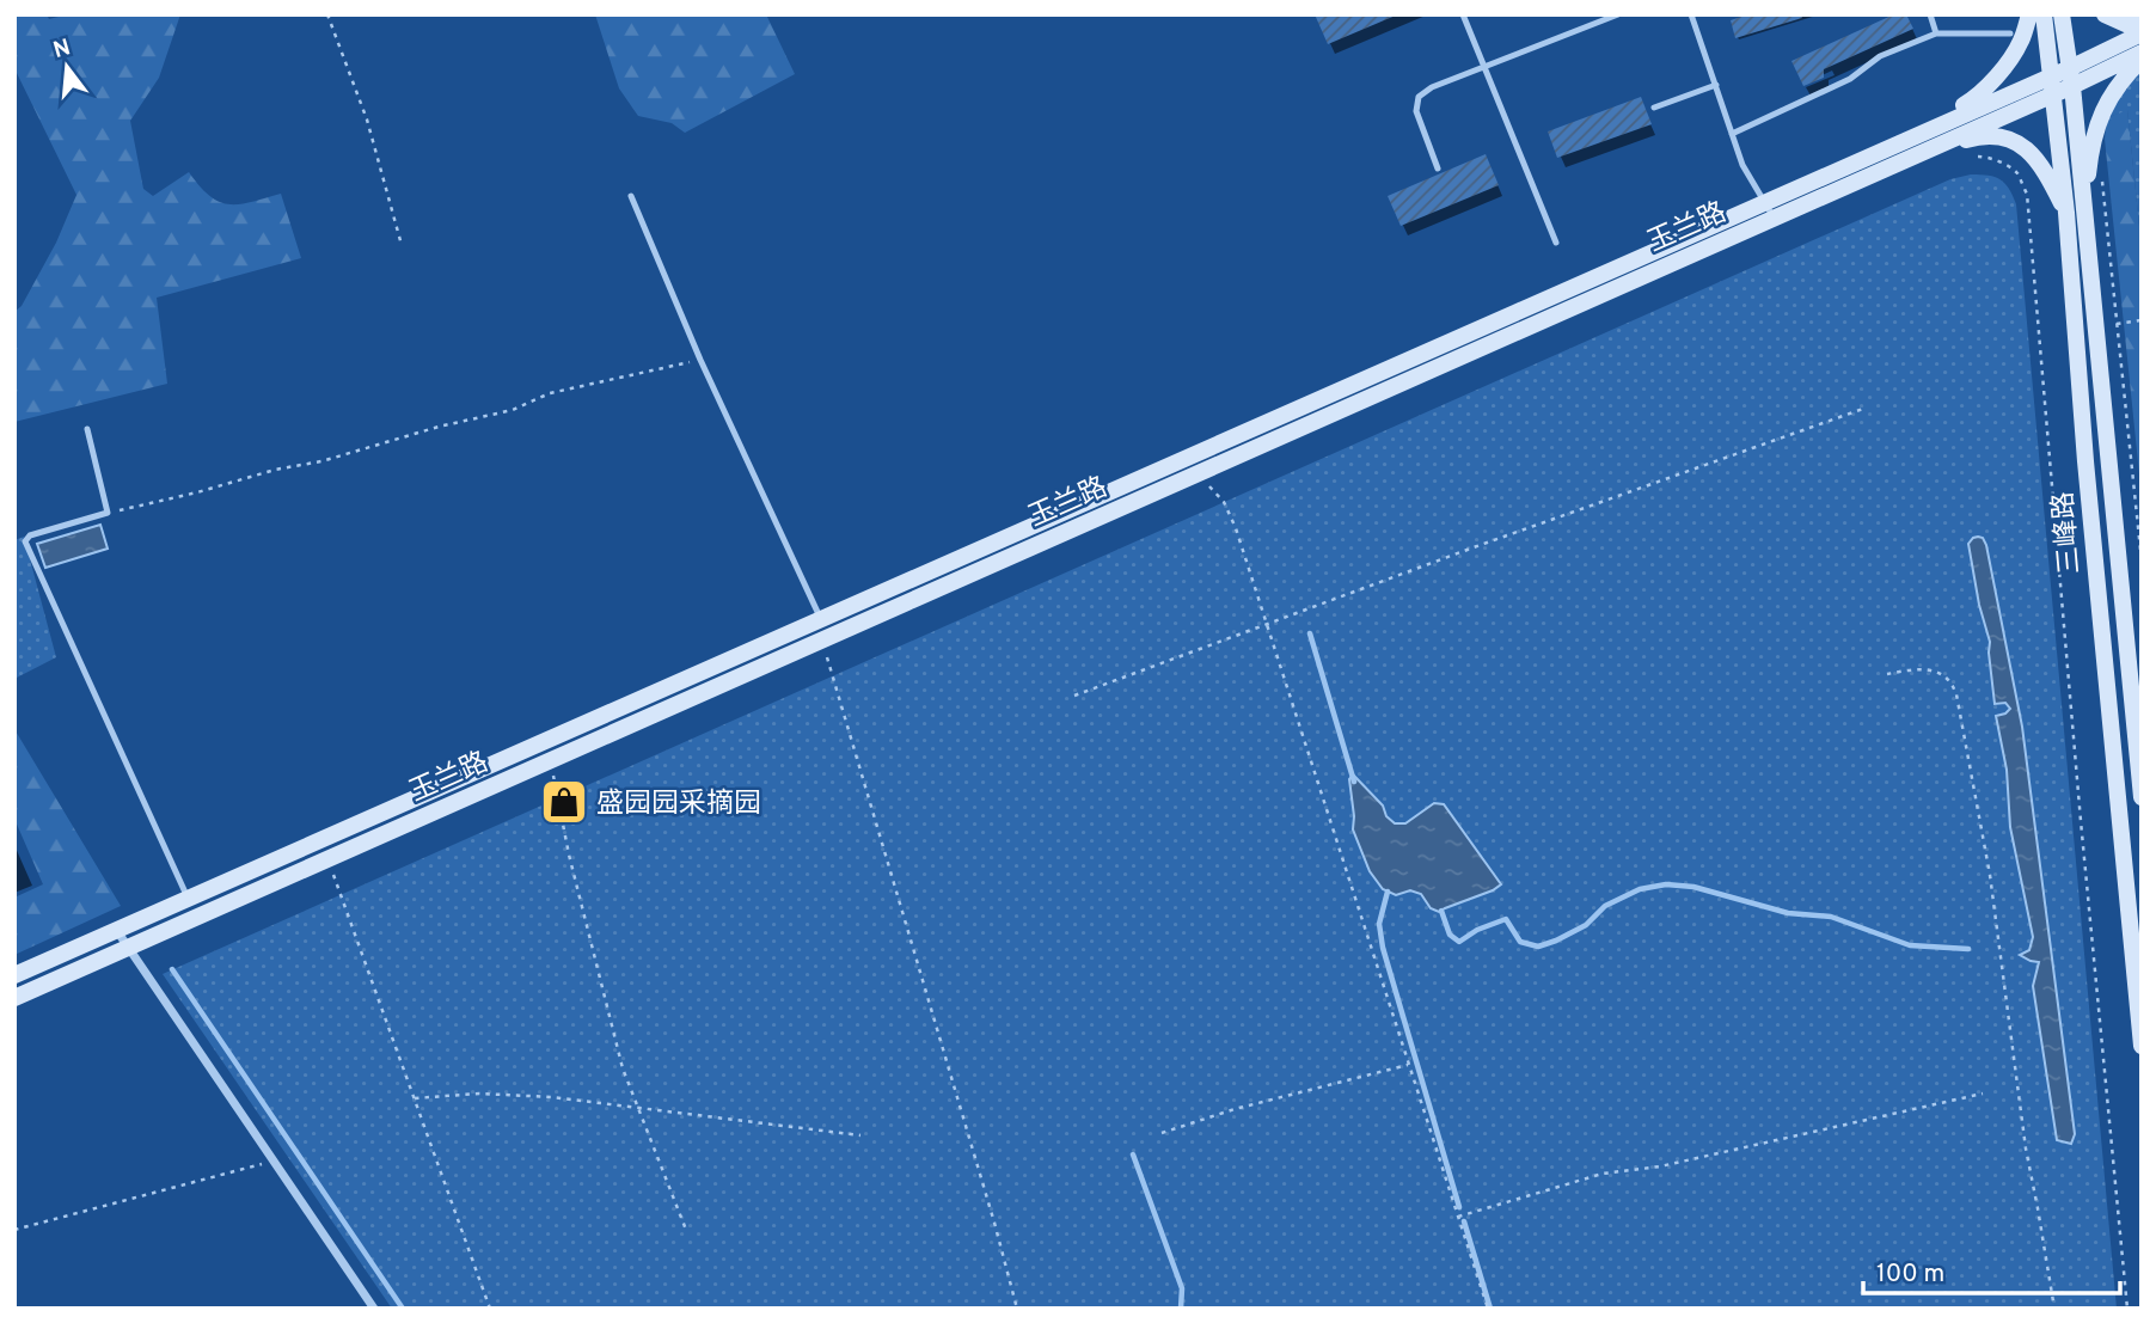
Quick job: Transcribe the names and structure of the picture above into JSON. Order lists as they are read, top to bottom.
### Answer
{
  "streets": {
    "street": ["玉兰路", "三峰路"]
  },
  "crossings": [
    ["玉兰路", "三峰路"]
  ],
  "places": {
    "shop": ["盛园园采摘园"]
  },
  "scale_bar": "100 m",
  "north": "top"
}
